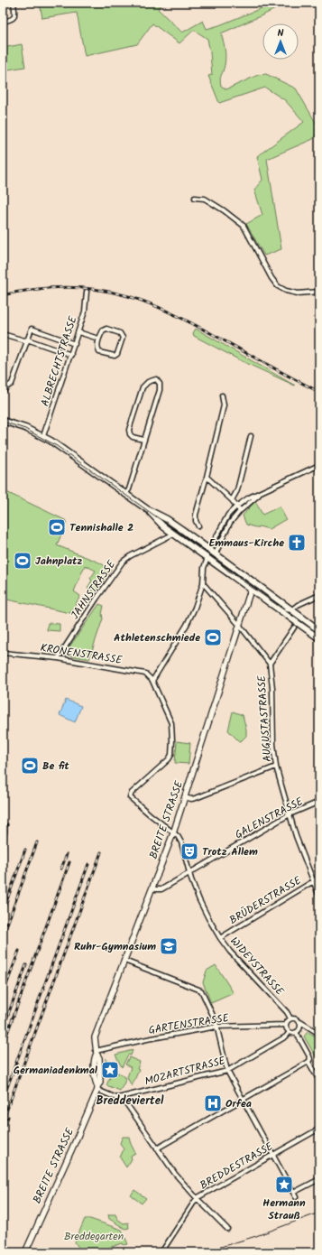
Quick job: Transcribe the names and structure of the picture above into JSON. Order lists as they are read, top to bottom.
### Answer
{
  "streets": {
    "street": [
      "ALBRECHTSTRASSE",
      "JAHNSTRASSE",
      "KRONENSTRASSE",
      "AUGUSTASTRASSE",
      "GALENSTRASSE",
      "BREITE STRASSE",
      "BRÜDERSTRASSE",
      "WIDEYSTRASSE",
      "GARTENSTRASSE",
      "MOZARTSTRASSE",
      "BREDDESTRASSE"
    ]
  },
  "crossings": [
    ["JAHNSTRASSE", "KRONENSTRASSE"],
    ["KRONENSTRASSE", "WIDEYSTRASSE"],
    ["AUGUSTASTRASSE", "GALENSTRASSE"],
    ["AUGUSTASTRASSE", "BREITE STRASSE"],
    ["AUGUSTASTRASSE", "BRÜDERSTRASSE"],
    ["GALENSTRASSE", "BREITE STRASSE"],
    ["GALENSTRASSE", "WIDEYSTRASSE"],
    ["BREITE STRASSE", "WIDEYSTRASSE"],
    ["BREITE STRASSE", "GARTENSTRASSE"],
    ["BREITE STRASSE", "MOZARTSTRASSE"],
    ["BRÜDERSTRASSE", "WIDEYSTRASSE"],
    ["WIDEYSTRASSE", "GARTENSTRASSE"],
    ["WIDEYSTRASSE", "MOZARTSTRASSE"],
    ["GARTENSTRASSE", "MOZARTSTRASSE"]
  ],
  "districts": ["Breddeviertel"],
  "parks": ["Breddegarten"],
  "places": {
    "sports": [
      "Tennishalle 2",
      "Jahnplatz",
      "Athletenschmiede",
      "Be fit"
    ],
    "church": ["Emmaus-Kirche"],
    "theatre": ["Trotz Allem"],
    "school or university": ["Ruhr-Gymnasium"],
    "place": ["Germaniadenkmal", "Hermann Strauß"],
    "hospital": ["Orfea"]
  },
  "north": "top"
}
